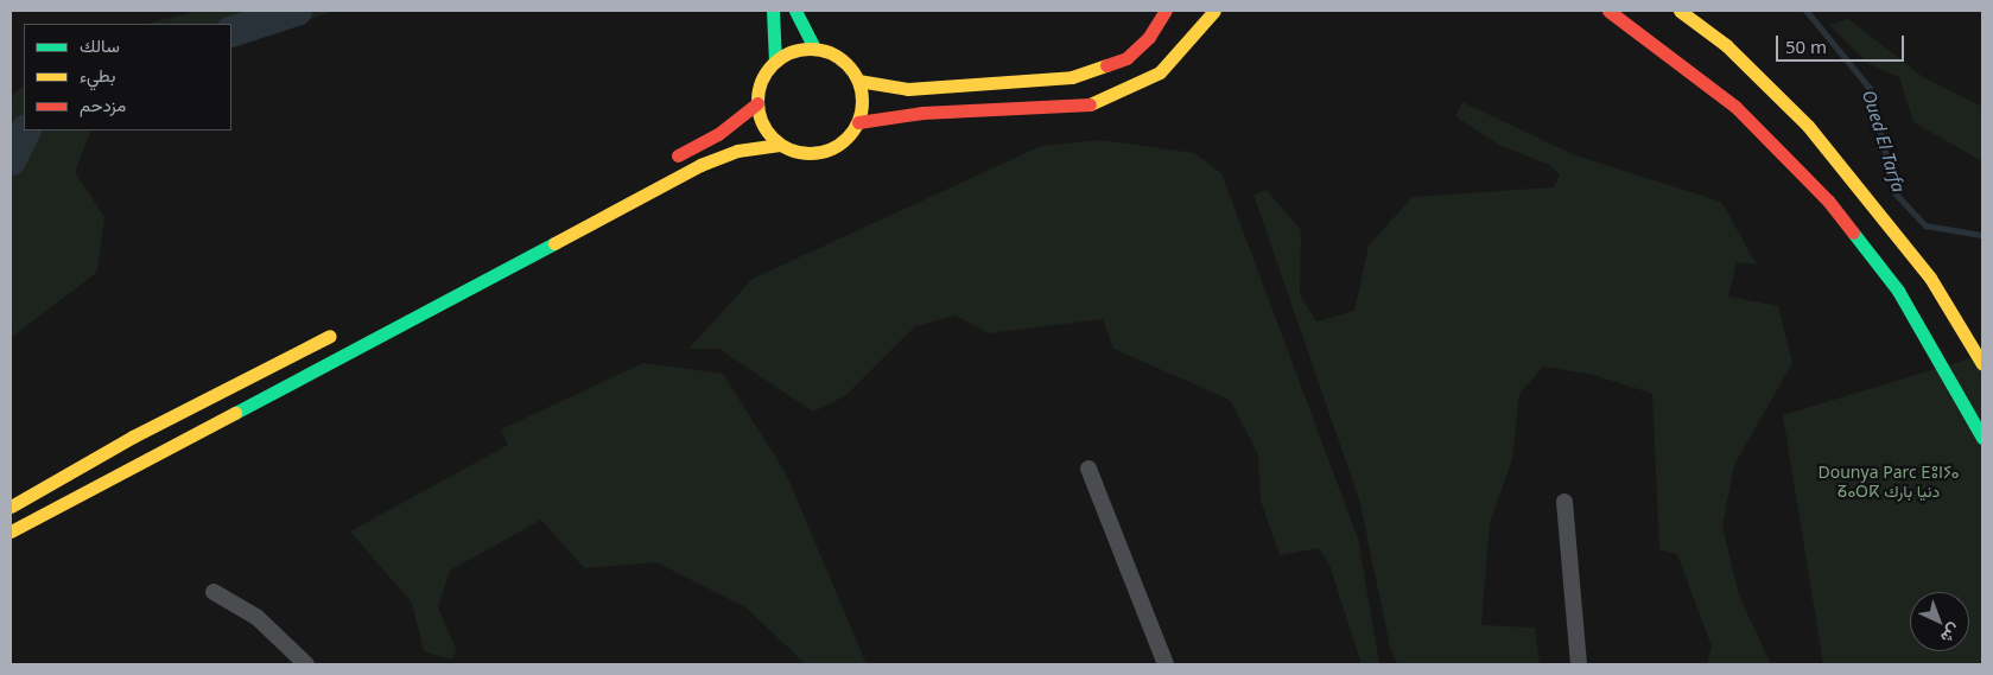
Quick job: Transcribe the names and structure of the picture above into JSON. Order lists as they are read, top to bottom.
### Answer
{
  "water": ["Oued El Tarfa"],
  "parks": ["Dounya Parc ⴹⵓⵏⵢⴰ ⵒⴰⵔⴽ دنيا بارك"],
  "legend": ["سالك", "بطيء", "مزدحم"],
  "scale_bar": "50 m",
  "north": "bottom right"
}
